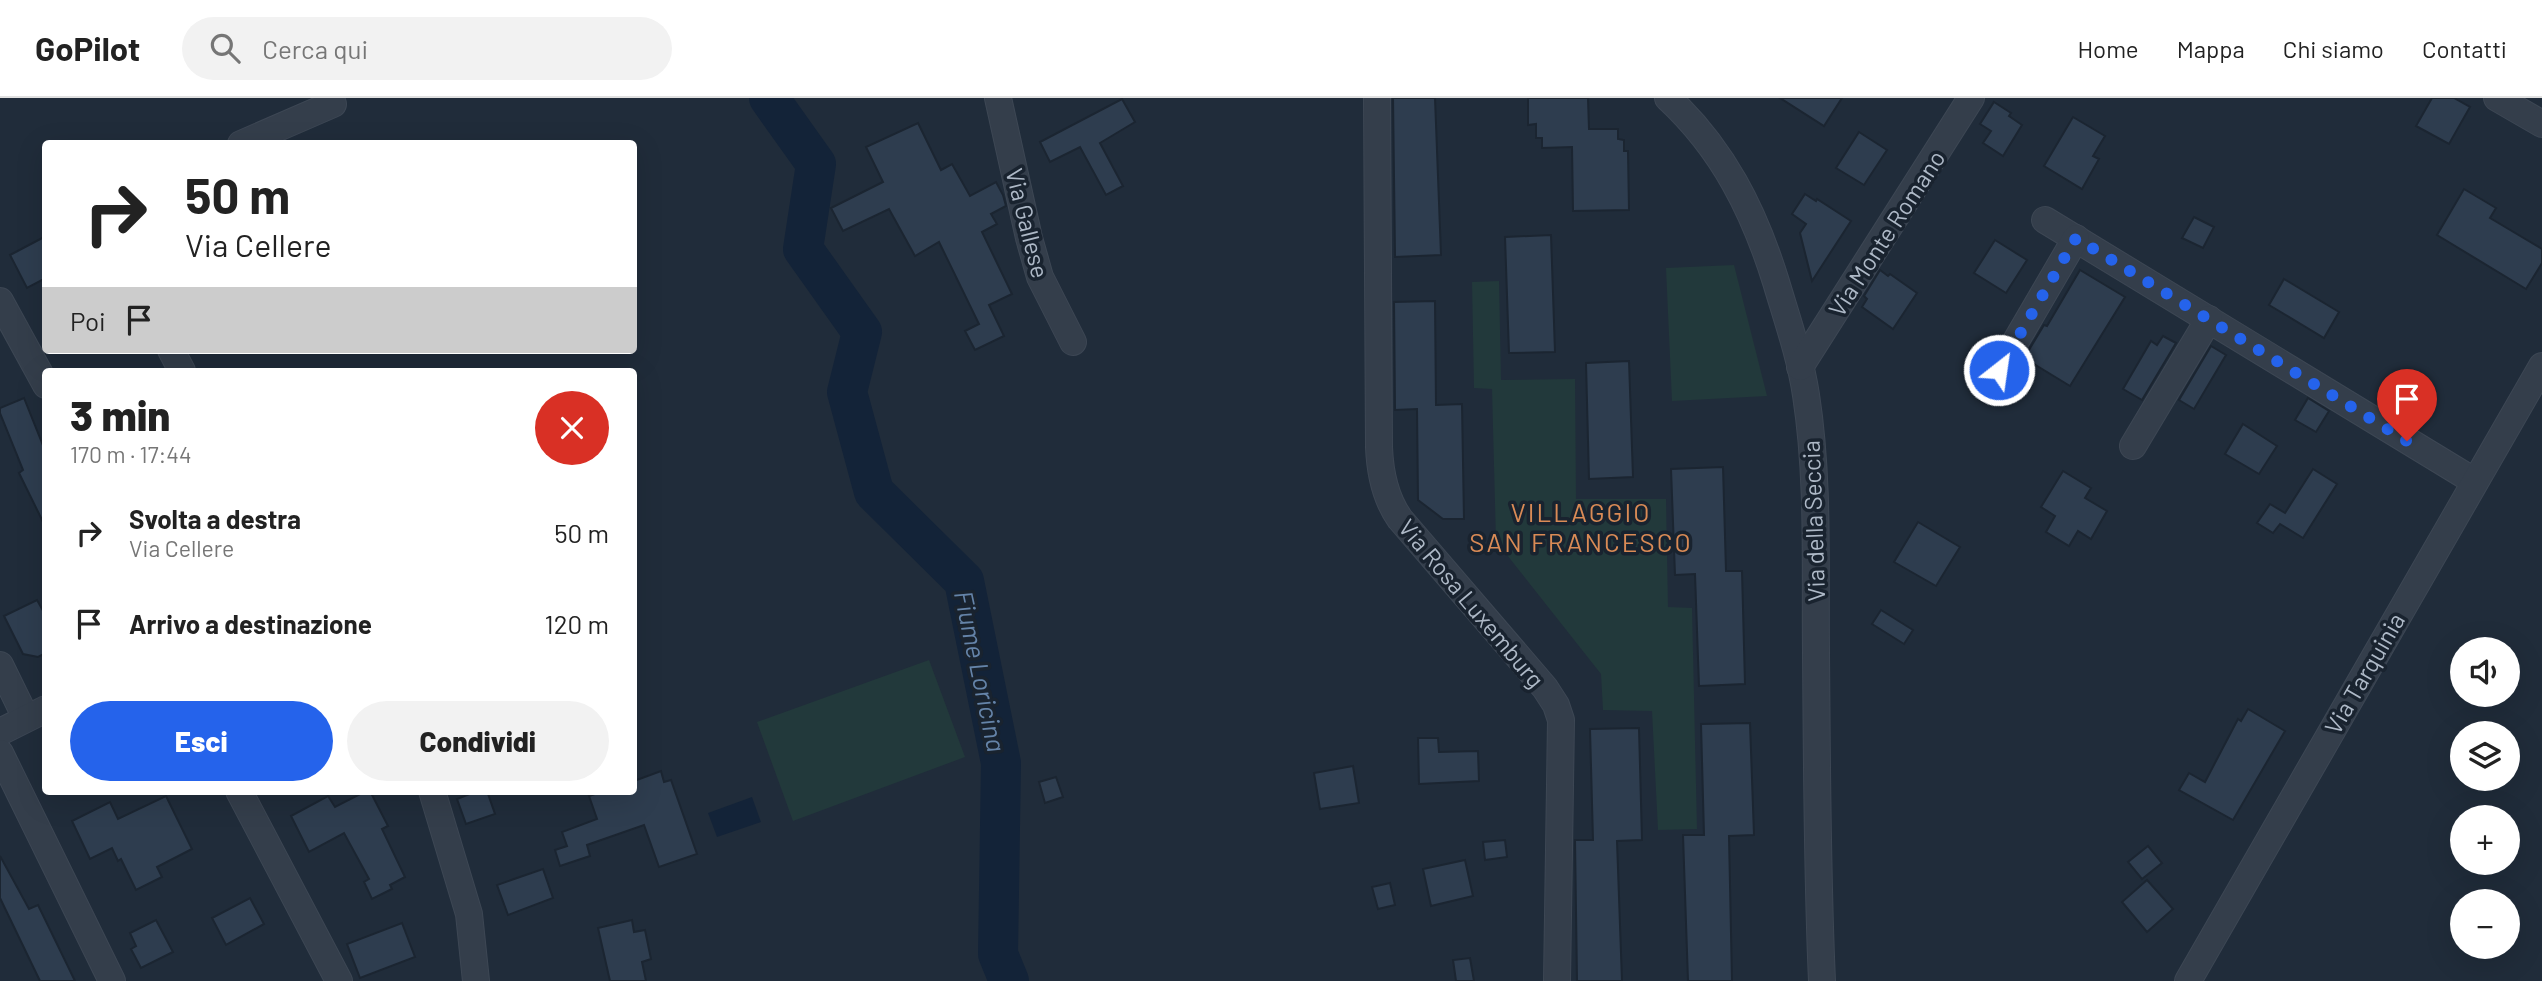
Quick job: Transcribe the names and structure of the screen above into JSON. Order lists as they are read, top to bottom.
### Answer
{
  "streets": {
    "street": [
      "Via Gallese",
      "Via Monte Romano",
      "Via della Seccia",
      "Via Rosa Luxemburg",
      "Via Tarquinia"
    ]
  },
  "crossings": [
    ["Via Monte Romano", "Via della Seccia"]
  ],
  "districts": ["VILLAGGIO SAN FRANCESCO"],
  "water": ["Fiume Loricina"],
  "page": {
    "header": "GoPilot",
    "search": "Cerca qui",
    "nav": [
      "Home",
      "Mappa",
      "Chi siamo",
      "Contatti"
    ],
    "turn": ["50 m", "Via Cellere"],
    "then": "Poi",
    "heading": ["3 min", "170 m · 17:44"],
    "list": [
      {
        "name": "Svolta a destra",
        "note": "Via Cellere",
        "value": "50 m"
      },
      {
        "name": "Arrivo a destinazione",
        "value": "120 m"
      }
    ],
    "map_buttons": ["+", "−"],
    "buttons": ["Esci", "Condividi"]
  }
}
